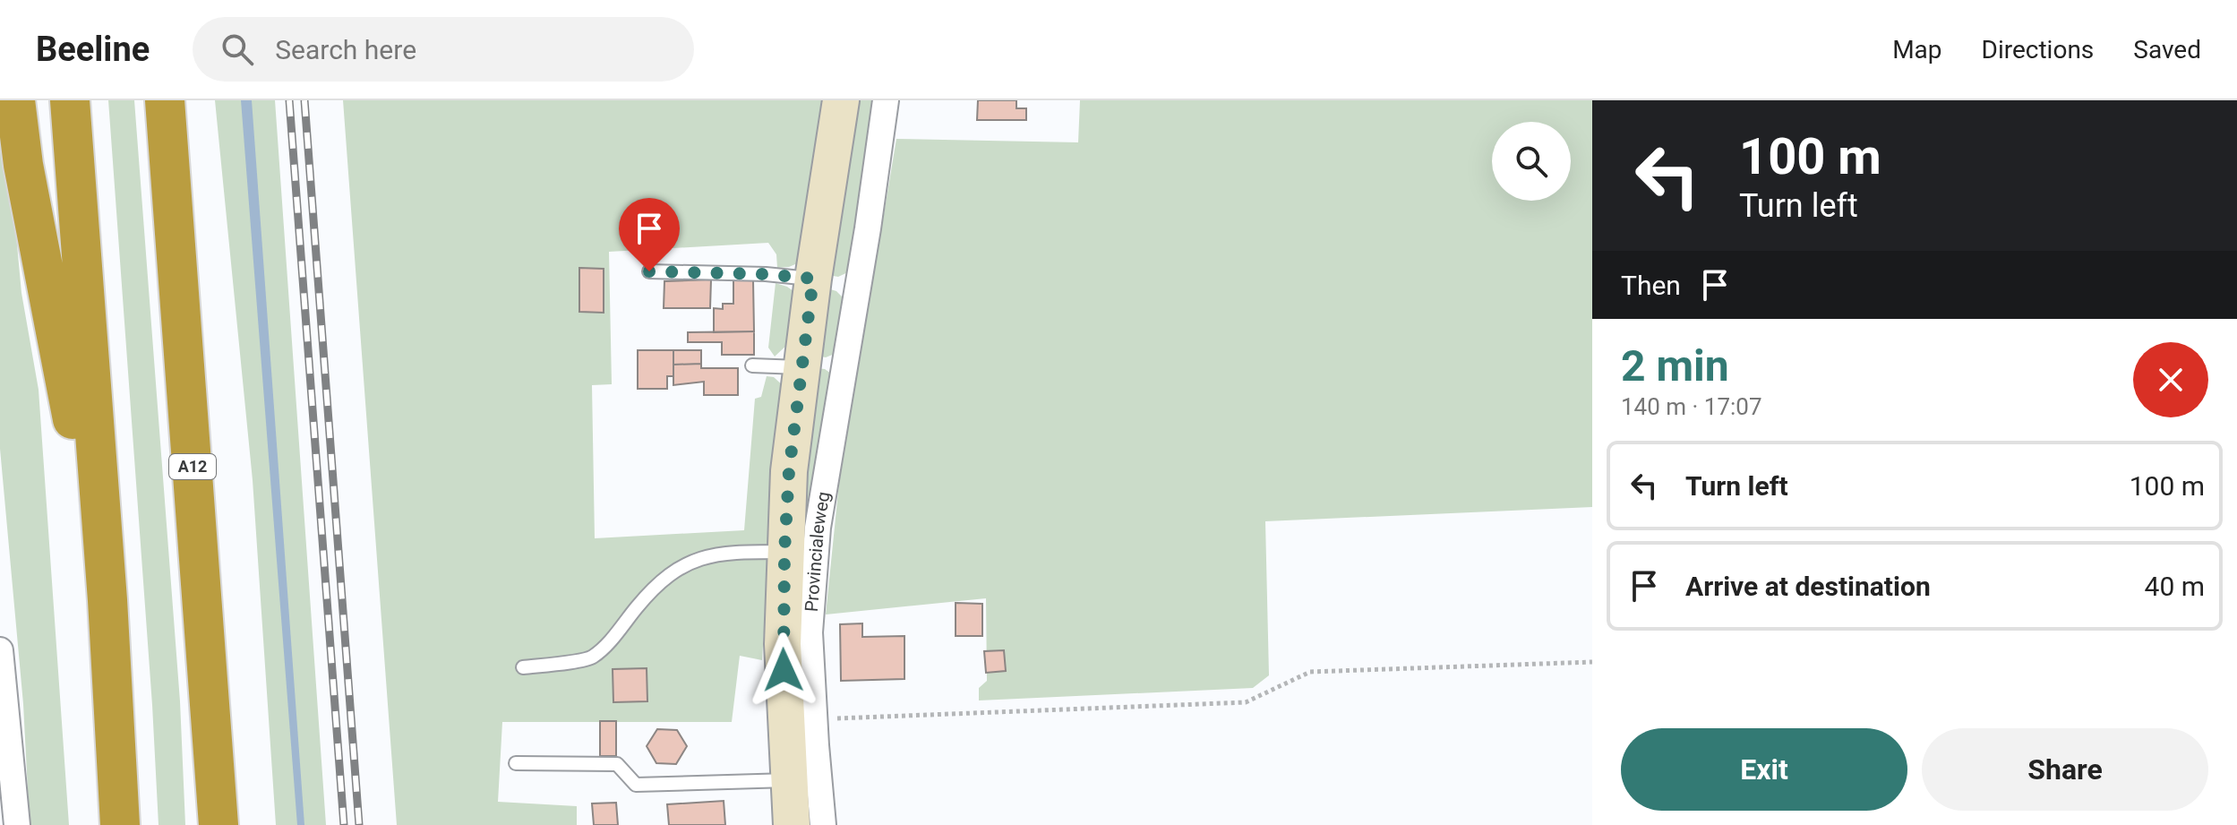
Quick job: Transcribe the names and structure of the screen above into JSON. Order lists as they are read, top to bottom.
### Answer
{
  "streets": {
    "highway": ["A12"],
    "main road": ["Provincialeweg"]
  },
  "page": {
    "header": "Beeline",
    "search": "Search here",
    "nav": ["Map", "Directions", "Saved"],
    "turn": ["100 m", "Turn left"],
    "then": "Then",
    "heading": ["2 min", "140 m · 17:07"],
    "list": [
      {
        "name": "Turn left",
        "value": "100 m"
      },
      {
        "name": "Arrive at destination",
        "value": "40 m"
      }
    ],
    "buttons": ["Exit", "Share"]
  }
}
